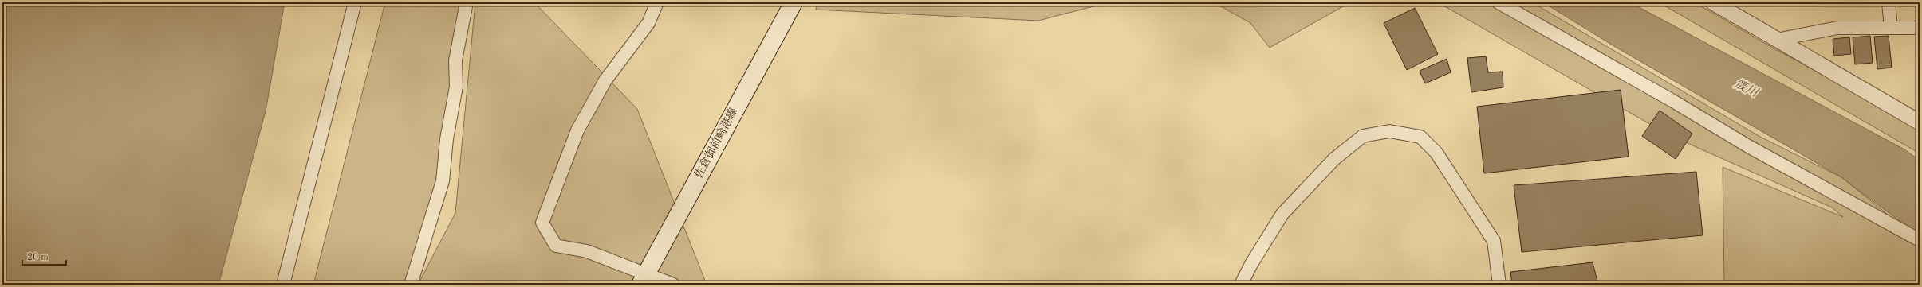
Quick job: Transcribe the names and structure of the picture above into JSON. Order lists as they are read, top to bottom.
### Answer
{
  "streets": {
    "main road": ["佐倉御前崎港線"]
  },
  "water": ["筬川"],
  "scale_bar": "20 m"
}
